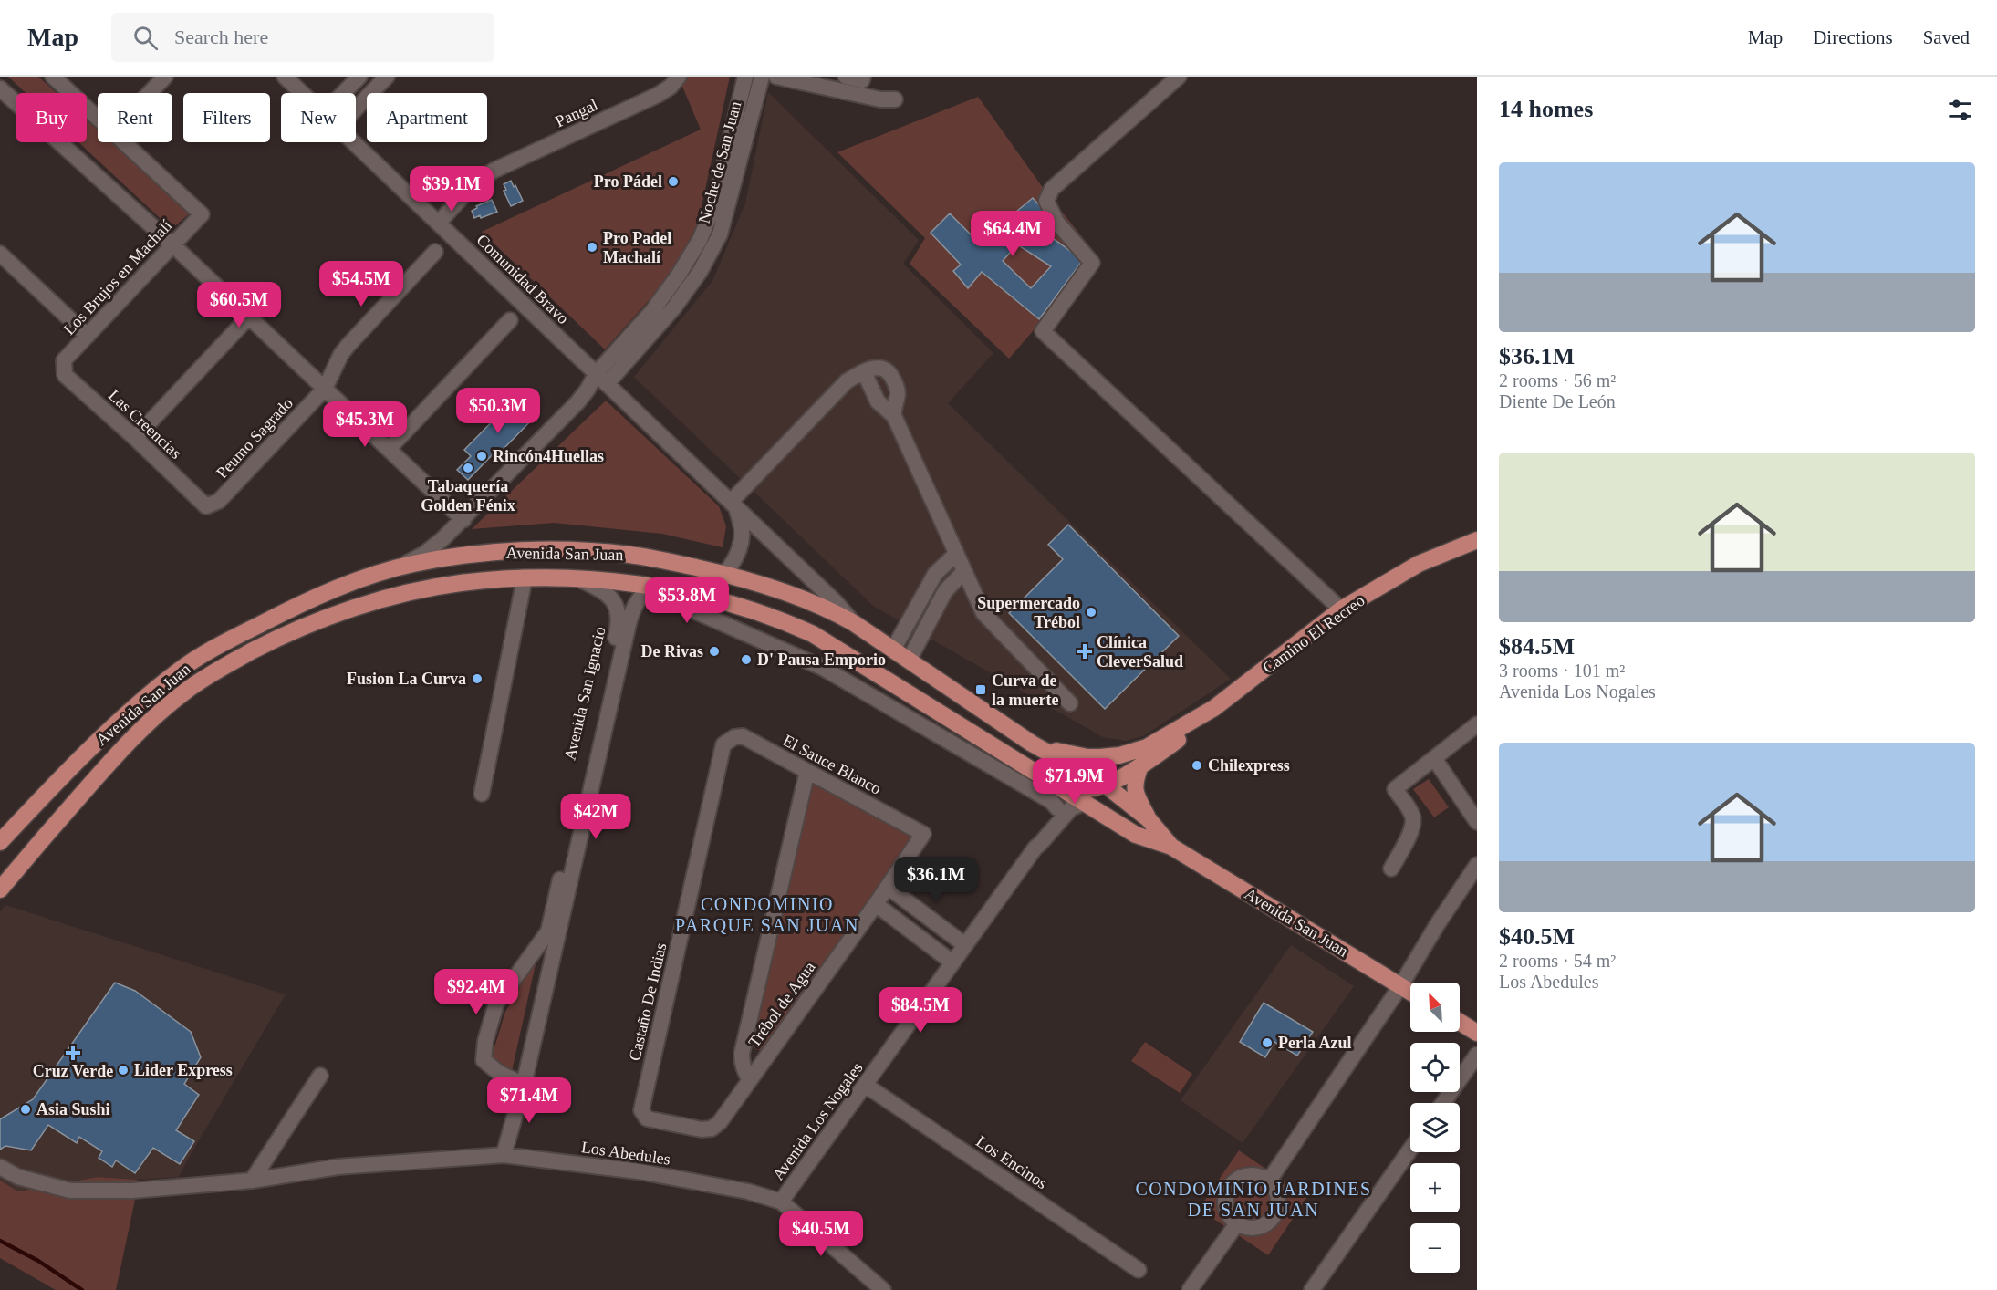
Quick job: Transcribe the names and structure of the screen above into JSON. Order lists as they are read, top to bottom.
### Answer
{
  "streets": {
    "main road": ["Avenida San Juan", "Camino El Recreo"],
    "street": [
      "Pangal",
      "Noche de San Juan",
      "Los Brujos en Machalí",
      "Comunidad Bravo",
      "Las Creencias",
      "Peumo Sagrado",
      "Avenida San Ignacio",
      "El Sauce Blanco",
      "Castaño De Indias",
      "Trébol de Agua",
      "Avenida Los Nogales",
      "Los Abedules",
      "Los Encinos"
    ]
  },
  "crossings": [
    ["Pangal", "Comunidad Bravo"],
    ["Noche de San Juan", "Comunidad Bravo"],
    ["Noche de San Juan", "Avenida San Juan"],
    ["Los Brujos en Machalí", "Las Creencias"],
    ["Comunidad Bravo", "Avenida San Juan"],
    ["Las Creencias", "Peumo Sagrado"],
    ["Avenida San Juan", "Camino El Recreo"],
    ["Avenida San Juan", "Avenida San Ignacio"],
    ["Avenida San Juan", "Avenida Los Nogales"],
    ["Avenida San Ignacio", "Los Abedules"],
    ["El Sauce Blanco", "Castaño De Indias"],
    ["El Sauce Blanco", "Trébol de Agua"],
    ["Castaño De Indias", "Trébol de Agua"],
    ["Avenida Los Nogales", "Los Abedules"],
    ["Avenida Los Nogales", "Los Encinos"]
  ],
  "districts": ["CONDOMINIO PARQUE SAN JUAN", "CONDOMINIO JARDINES DE SAN JUAN"],
  "places": {
    "other": [
      "Pro Pádel",
      "Pro Padel Machalí",
      "Rincón4Huellas",
      "Tabaquería Golden Fénix",
      "Supermercado Trébol",
      "De Rivas",
      "D' Pausa Emporio",
      "Fusion La Curva",
      "Chilexpress",
      "Perla Azul",
      "Lider Express",
      "Asia Sushi"
    ],
    "health": ["Clínica CleverSalud", "Cruz Verde"],
    "transit": ["Curva de la muerte"]
  },
  "north": "top left",
  "page": {
    "header": "Map",
    "search": "Search here",
    "nav": ["Map", "Directions", "Saved"],
    "heading": "14 homes",
    "chip": [
      "Buy",
      "Rent",
      "Filters",
      "New",
      "Apartment"
    ],
    "list": [
      {
        "name": "$36.1M",
        "note": "2 rooms · 56 m² · Diente De León"
      },
      {
        "name": "$84.5M",
        "note": "3 rooms · 101 m² · Avenida Los Nogales"
      },
      {
        "name": "$40.5M",
        "note": "2 rooms · 54 m² · Los Abedules"
      }
    ],
    "price": [
      "$39.1M",
      "$64.4M",
      "$54.5M",
      "$60.5M",
      "$50.3M",
      "$45.3M",
      "$53.8M",
      "$71.9M",
      "$42M",
      "$36.1M",
      "$92.4M",
      "$84.5M",
      "$71.4M",
      "$40.5M"
    ],
    "map_buttons": ["+", "−"]
  }
}
